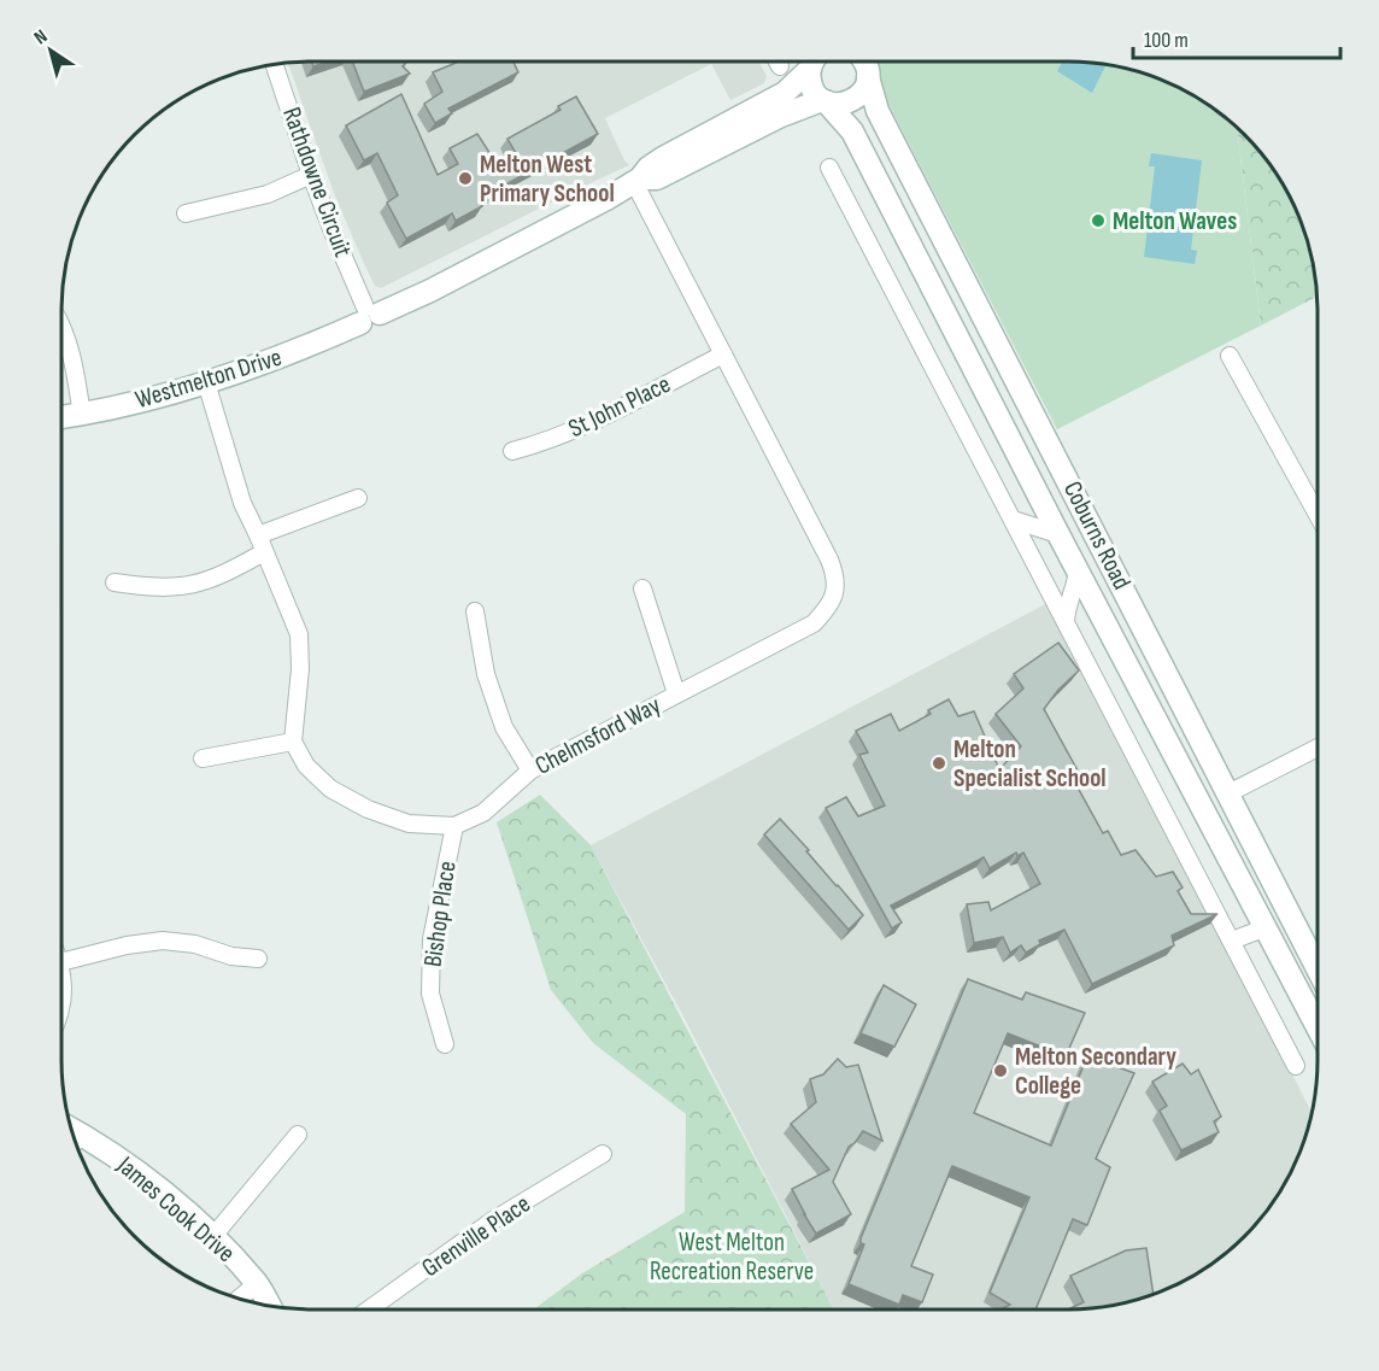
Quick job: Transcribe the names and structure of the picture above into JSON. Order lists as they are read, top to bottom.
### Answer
{
  "streets": {
    "street": [
      "Rathdowne Circuit",
      "Westmelton Drive",
      "St John Place",
      "Coburns Road",
      "Chelmsford Way",
      "Bishop Place",
      "James Cook Drive",
      "Grenville Place"
    ]
  },
  "crossings": [
    ["Rathdowne Circuit", "Westmelton Drive"],
    ["Westmelton Drive", "Coburns Road"],
    ["Westmelton Drive", "Chelmsford Way"],
    ["St John Place", "Chelmsford Way"],
    ["Chelmsford Way", "Bishop Place"]
  ],
  "parks": ["West Melton Recreation Reserve"],
  "places": [
    "Melton West Primary School",
    "Melton Waves",
    "Melton Specialist School",
    "Melton Secondary College"
  ],
  "scale_bar": "100 m",
  "north": "top left"
}
